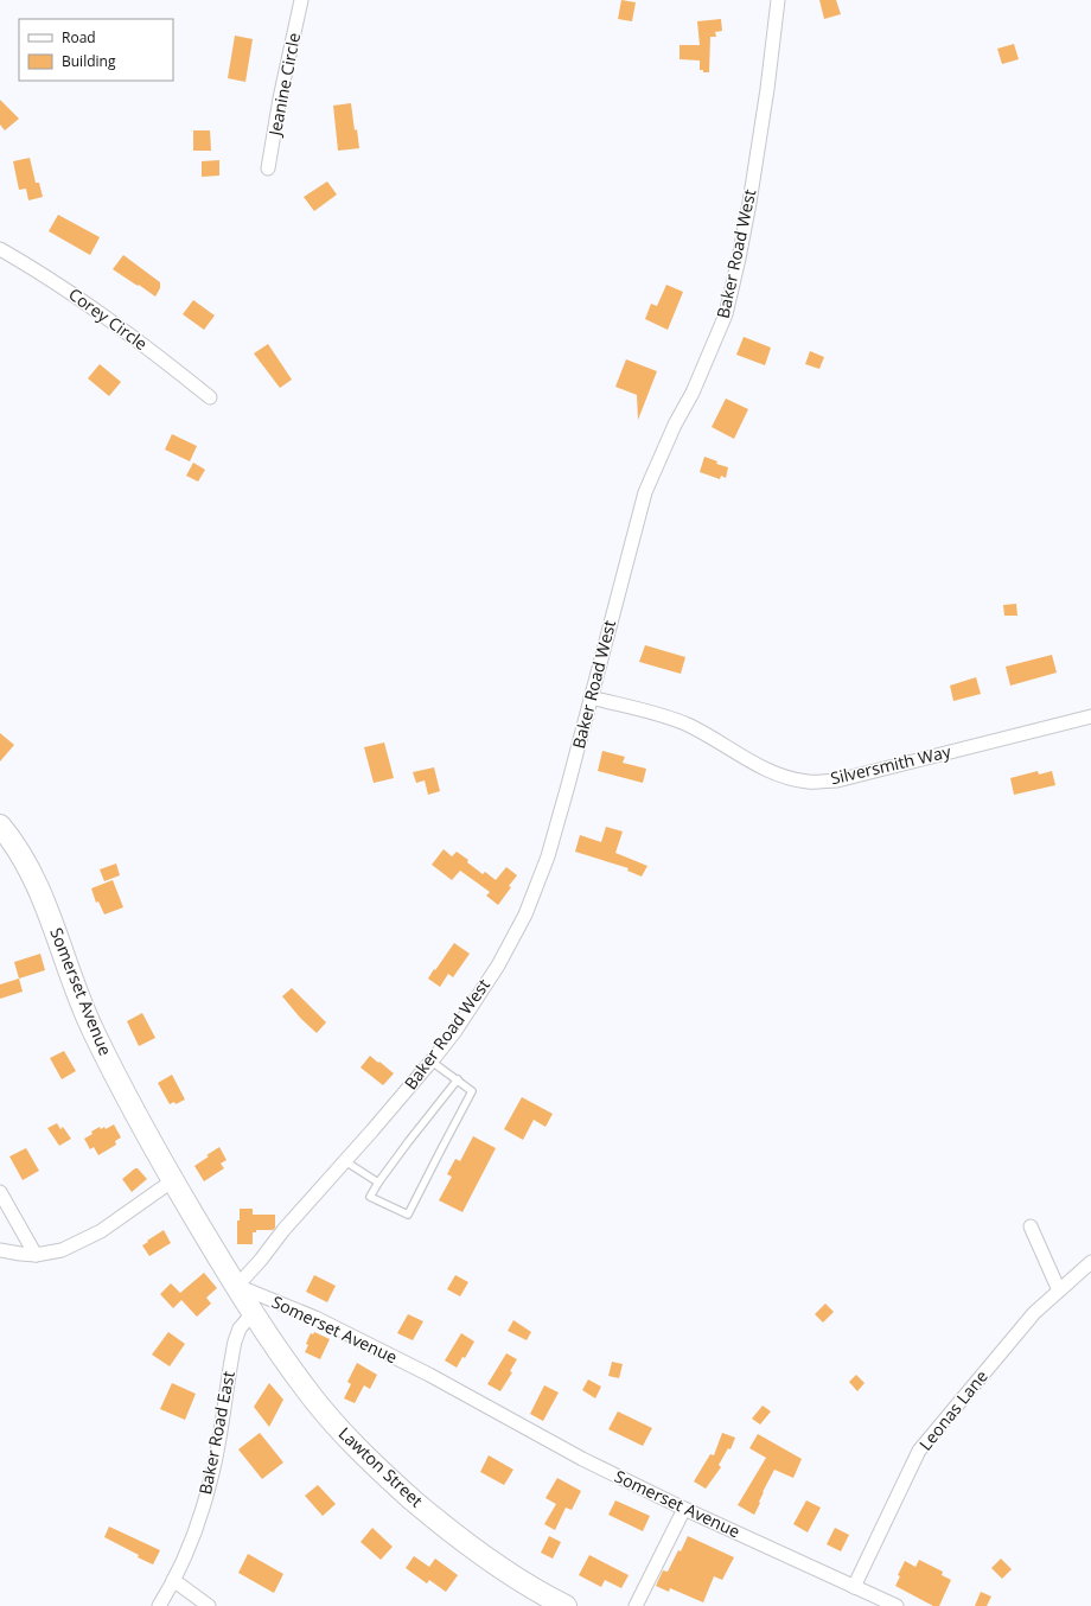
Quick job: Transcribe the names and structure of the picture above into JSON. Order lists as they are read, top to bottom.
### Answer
{
  "streets": {
    "main road": ["Somerset Avenue", "Lawton Street"],
    "street": [
      "Jeanine Circle",
      "Baker Road West",
      "Corey Circle",
      "Silversmith Way",
      "Leonas Lane",
      "Baker Road East"
    ]
  },
  "crossings": [
    ["Baker Road West", "Silversmith Way"],
    ["Baker Road West", "Somerset Avenue"],
    ["Baker Road West", "Lawton Street"],
    ["Somerset Avenue", "Leonas Lane"],
    ["Somerset Avenue", "Lawton Street"],
    ["Baker Road East", "Lawton Street"]
  ],
  "legend": ["Road", "Building"]
}
